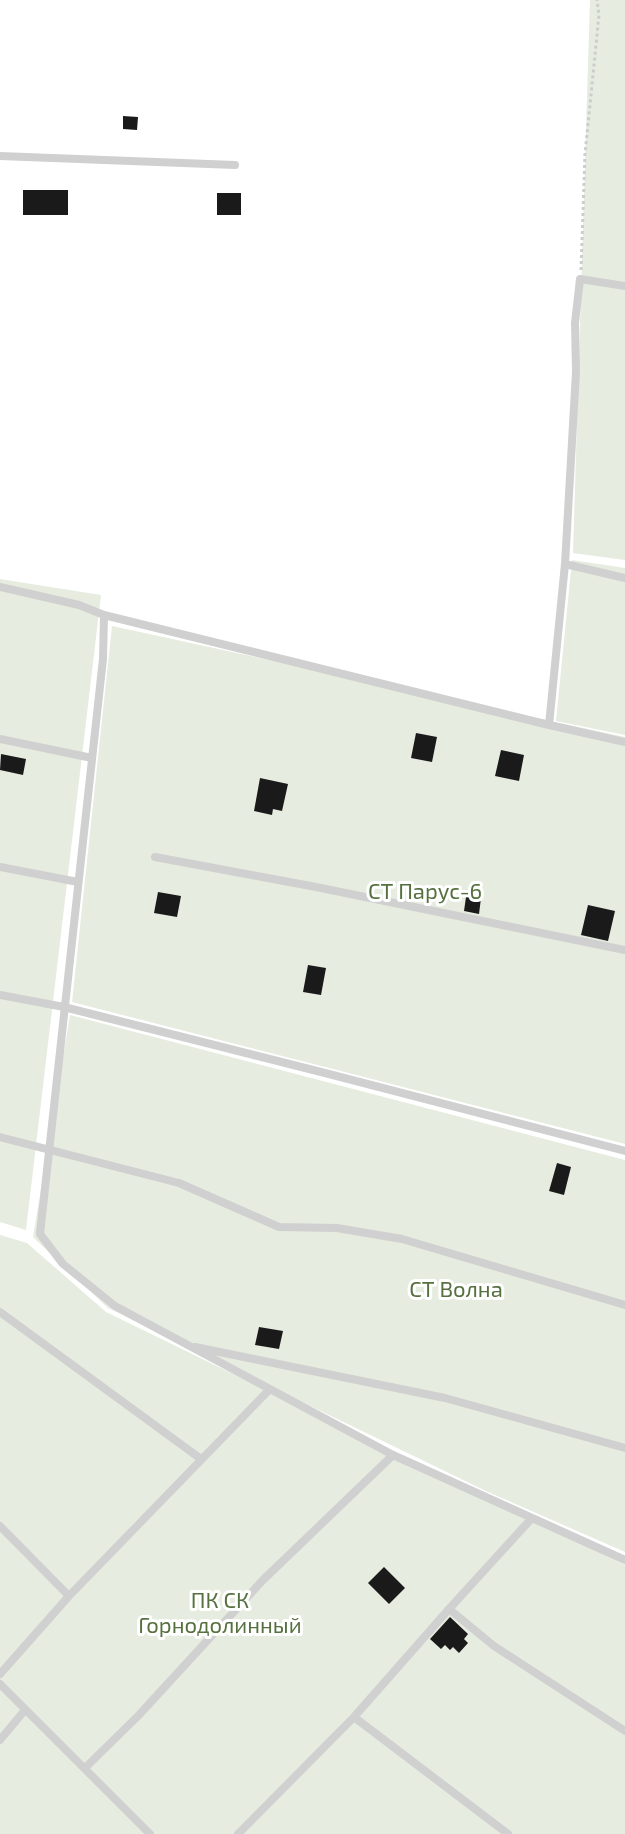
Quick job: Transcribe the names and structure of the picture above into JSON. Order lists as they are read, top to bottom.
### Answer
{
  "parks": ["СТ Парус-6", "СТ Волна", "ПК СК Горнодолинный"]
}
